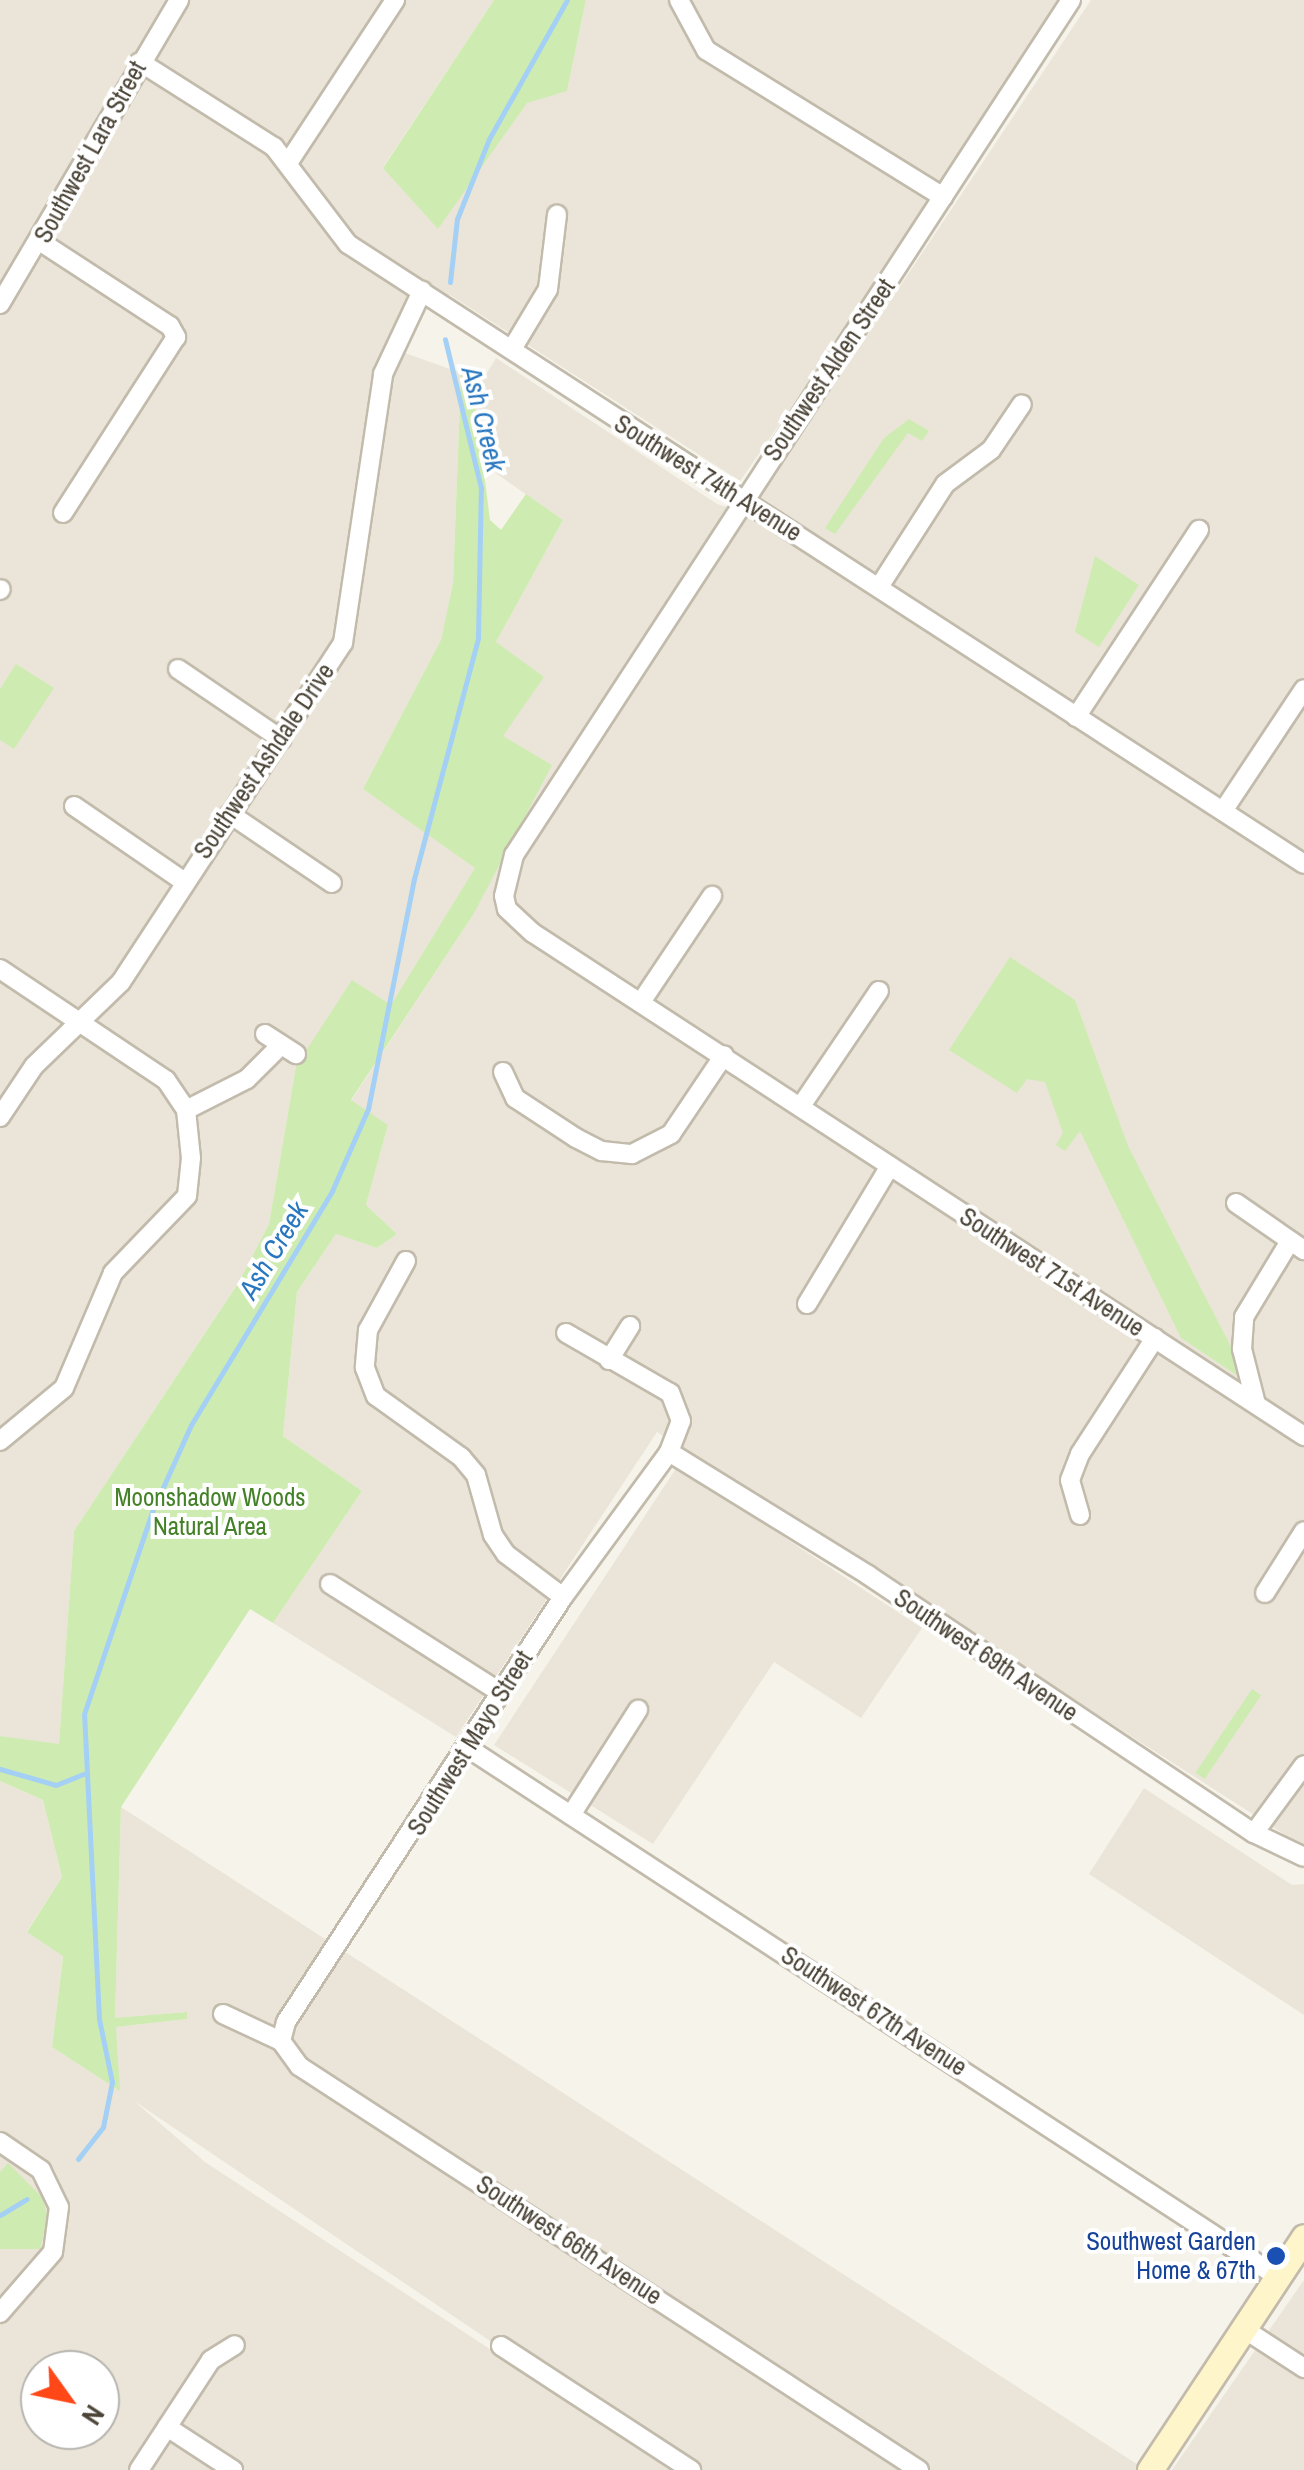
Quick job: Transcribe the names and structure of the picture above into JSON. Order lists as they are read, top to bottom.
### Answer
{
  "streets": {
    "street": [
      "Southwest Lara Street",
      "Southwest Alden Street",
      "Southwest 74th Avenue",
      "Southwest Ashdale Drive",
      "Southwest 71st Avenue",
      "Southwest 69th Avenue",
      "Southwest Mayo Street",
      "Southwest 67th Avenue",
      "Southwest 66th Avenue"
    ]
  },
  "crossings": [
    ["Southwest Lara Street", "Southwest 74th Avenue"],
    ["Southwest Alden Street", "Southwest 74th Avenue"],
    ["Southwest Alden Street", "Southwest 71st Avenue"],
    ["Southwest 74th Avenue", "Southwest Ashdale Drive"],
    ["Southwest 69th Avenue", "Southwest Mayo Street"],
    ["Southwest Mayo Street", "Southwest 67th Avenue"],
    ["Southwest Mayo Street", "Southwest 66th Avenue"]
  ],
  "water": ["Ash Creek"],
  "parks": ["Moonshadow Woods Natural Area"],
  "places": ["Southwest Garden Home & 67th"],
  "north": "bottom right"
}
